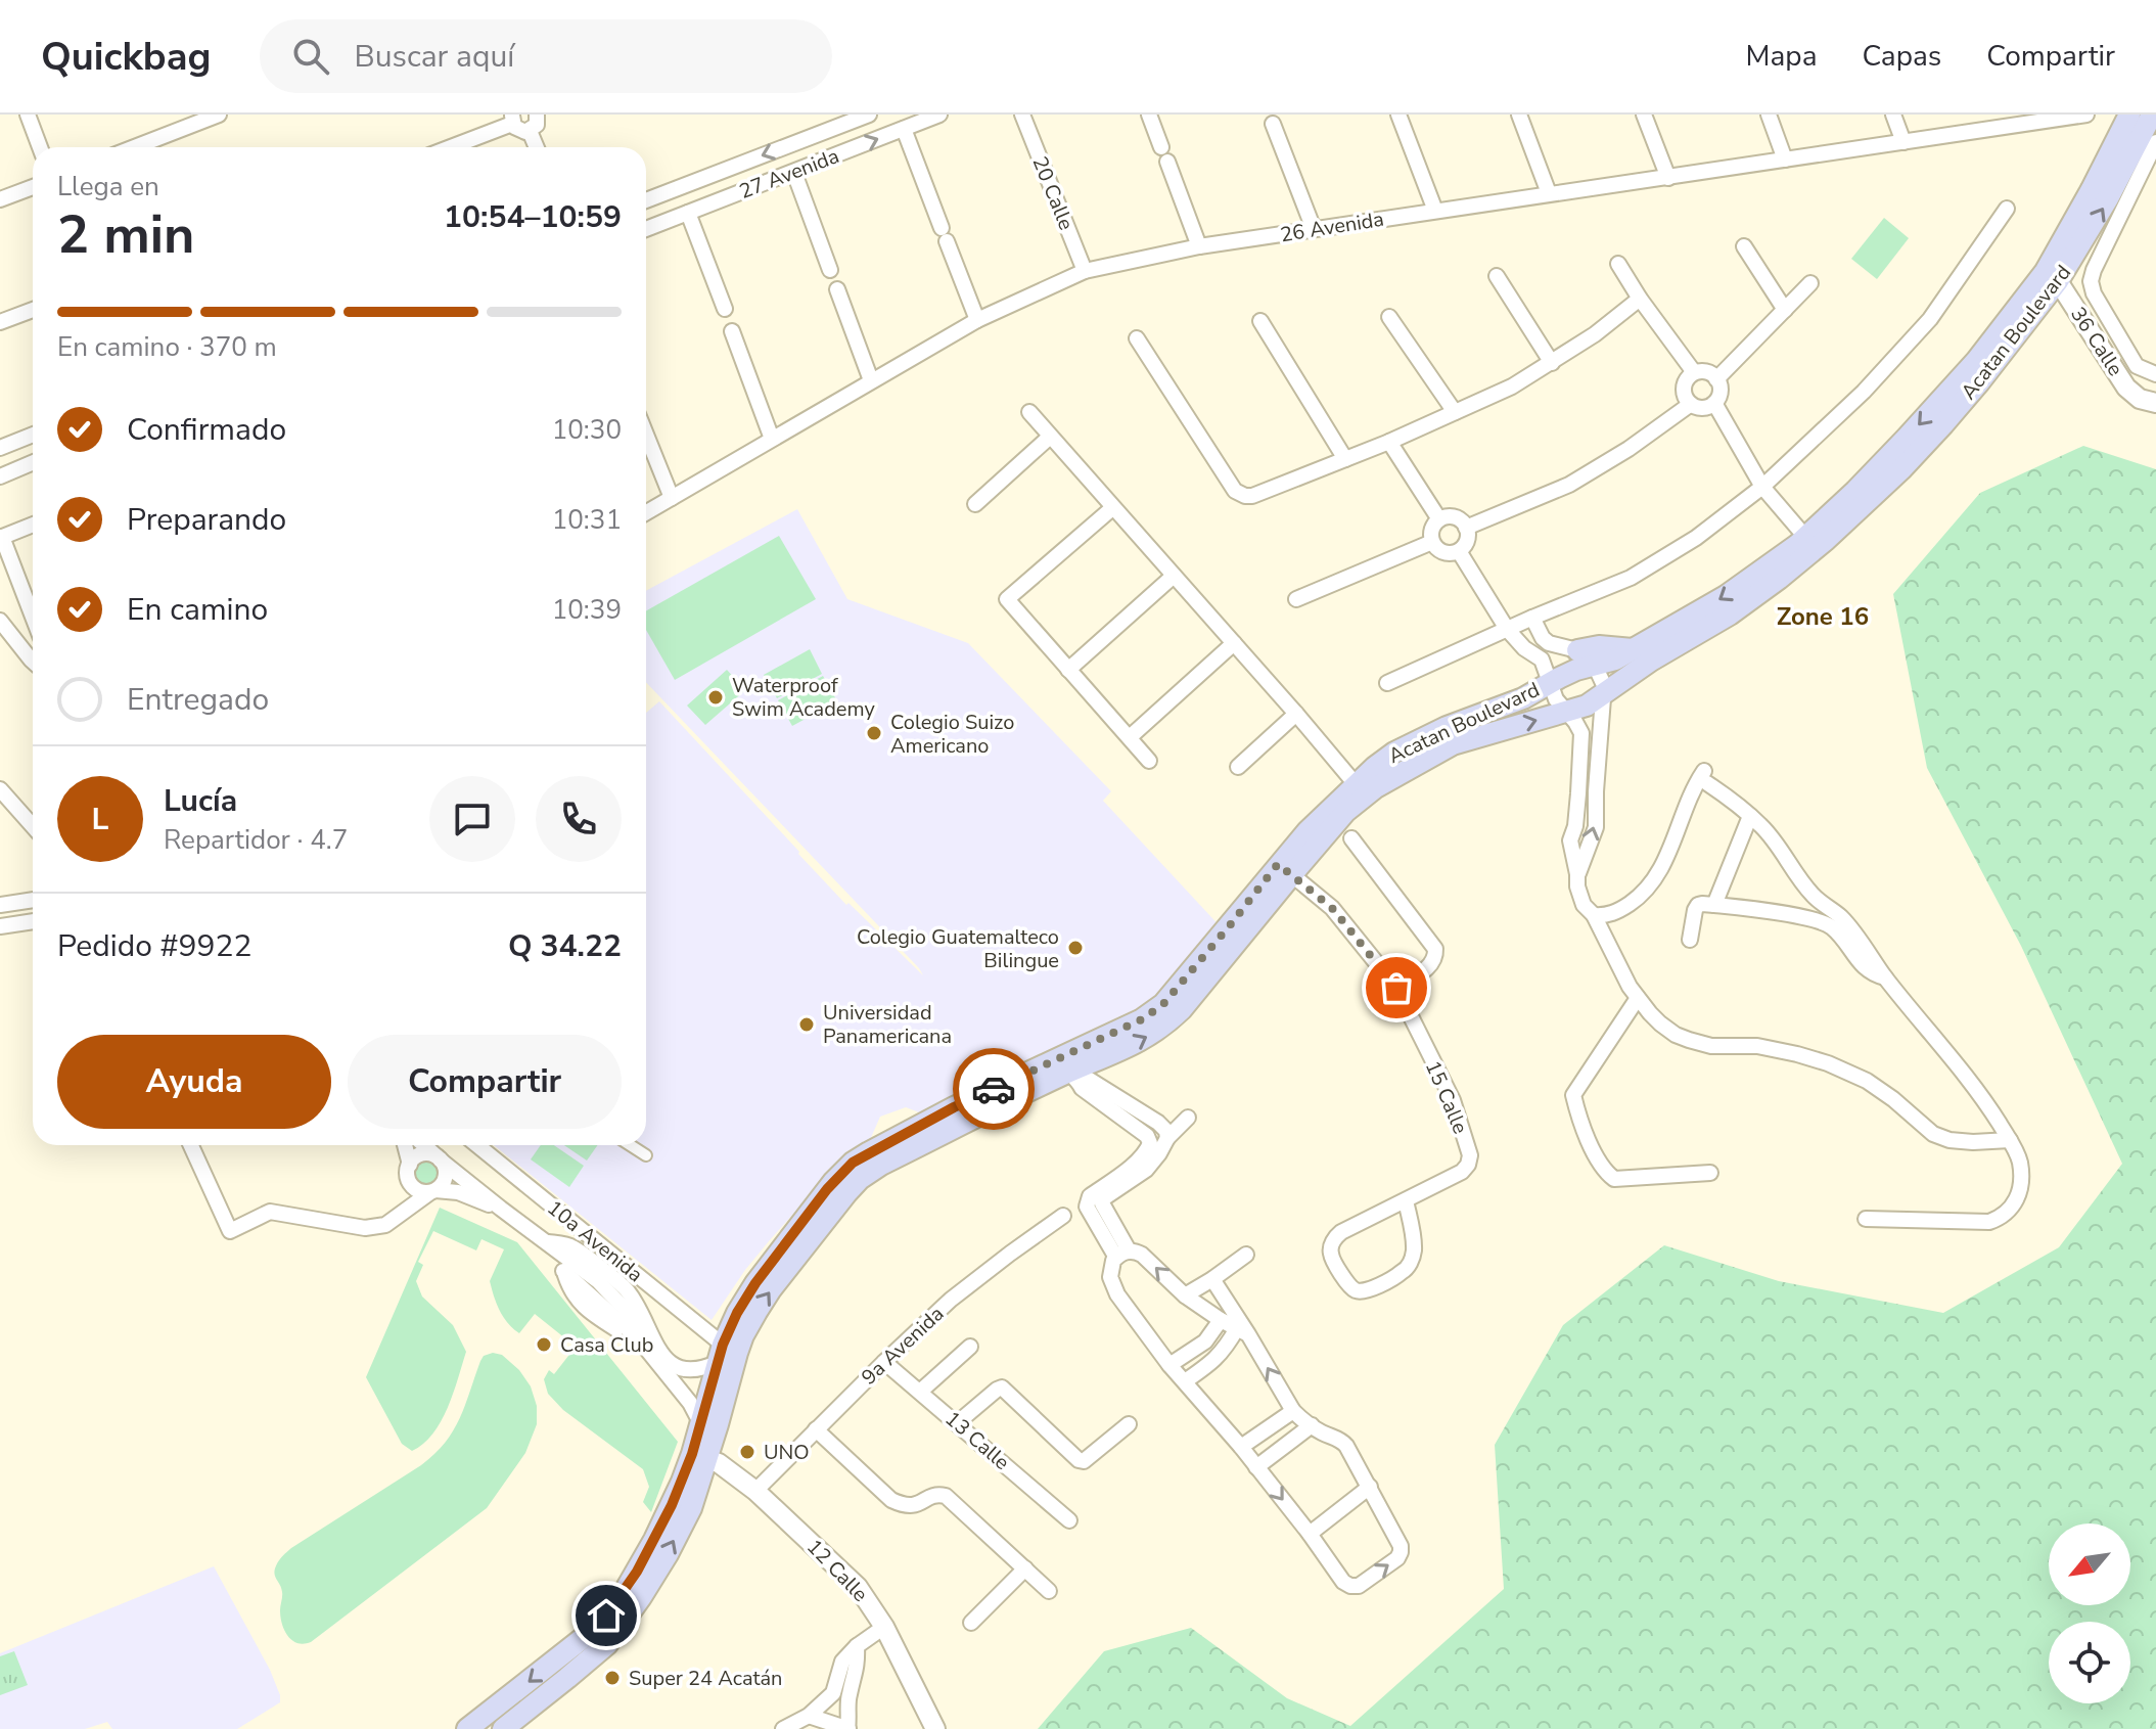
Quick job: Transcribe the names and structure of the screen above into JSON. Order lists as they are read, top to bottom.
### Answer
{
  "streets": {
    "main road": ["Acatan Boulevard"],
    "street": [
      "27 Avenida",
      "20 Calle",
      "26 Avenida",
      "36 Calle",
      "15 Calle",
      "10a Avenida",
      "9a Avenida",
      "13 Calle",
      "12 Calle"
    ]
  },
  "crossings": [
    ["20 Calle", "26 Avenida"],
    ["Acatan Boulevard", "36 Calle"],
    ["Acatan Boulevard", "15 Calle"],
    ["Acatan Boulevard", "10a Avenida"],
    ["Acatan Boulevard", "12 Calle"],
    ["9a Avenida", "13 Calle"],
    ["9a Avenida", "12 Calle"]
  ],
  "districts": ["Zone 16"],
  "places": [
    "Waterproof Swim Academy",
    "Colegio Suizo Americano",
    "Colegio Guatemalteco Bilingue",
    "Universidad Panamericana",
    "Casa Club",
    "UNO",
    "Super 24 Acatán"
  ],
  "north": "bottom left",
  "page": {
    "header": "Quickbag",
    "search": "Buscar aquí",
    "nav": ["Mapa", "Capas", "Compartir"],
    "heading": ["2 min", "Llega en", "10:54–10:59"],
    "panel": [
      "Lucía",
      "Repartidor · 4.7",
      "Pedido #9922",
      "Q 34.22"
    ],
    "bar": "En camino · 370 m",
    "list": [
      ["Confirmado", "10:30"],
      ["Preparando", "10:31"],
      ["En camino", "10:39"],
      "Entregado"
    ],
    "round": "L",
    "buttons": ["Ayuda", "Compartir"]
  }
}
